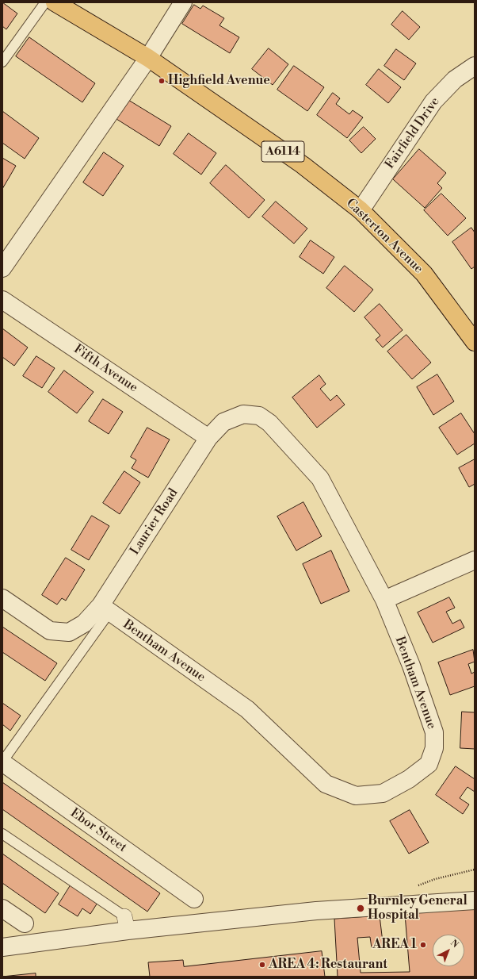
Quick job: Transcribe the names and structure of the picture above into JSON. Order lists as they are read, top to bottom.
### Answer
{
  "streets": {
    "highway": ["A6114", "Casterton Avenue"],
    "street": [
      "Fairfield Drive",
      "Fifth Avenue",
      "Laurier Road",
      "Bentham Avenue",
      "Ebor Street"
    ]
  },
  "crossings": [
    ["Fairfield Drive", "Casterton Avenue"],
    ["Fifth Avenue", "Laurier Road"],
    ["Fifth Avenue", "Bentham Avenue"],
    ["Laurier Road", "Bentham Avenue"],
    ["Laurier Road", "Ebor Street"]
  ],
  "places": [
    "Highfield Avenue",
    "Burnley General Hospital",
    "AREA 1",
    "AREA 4: Restaurant"
  ],
  "north": "top right"
}
